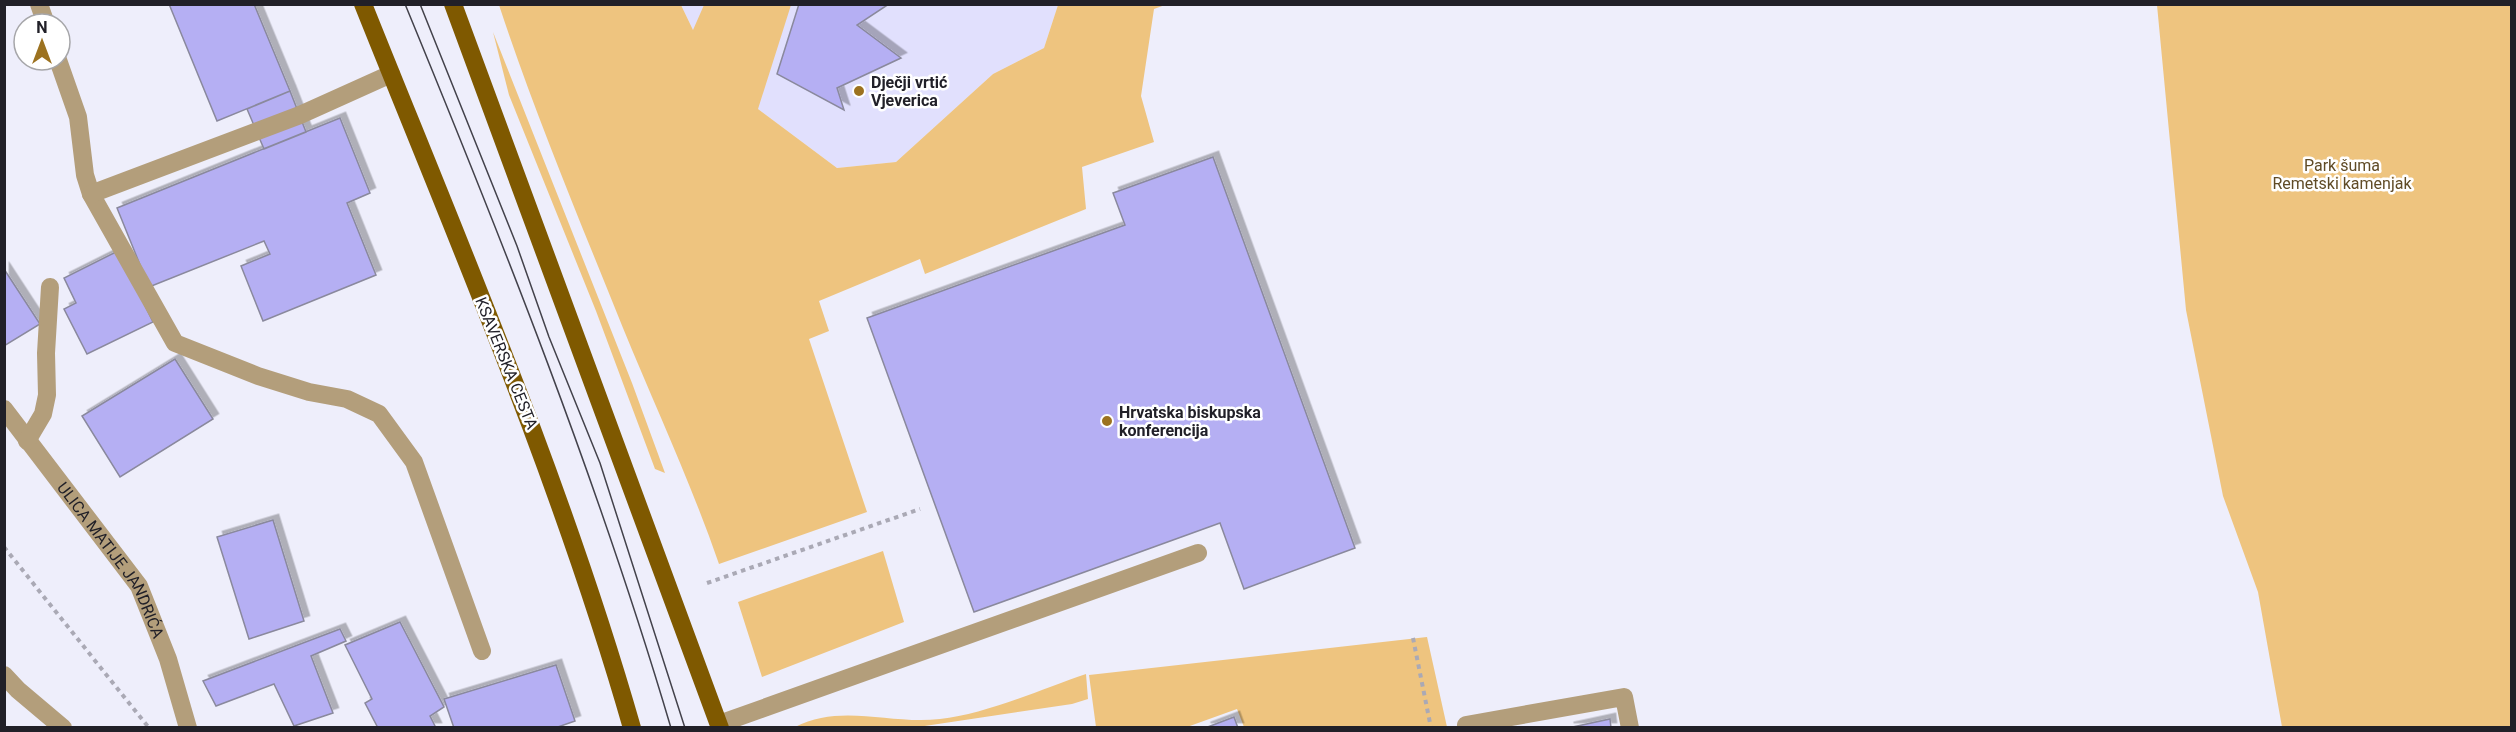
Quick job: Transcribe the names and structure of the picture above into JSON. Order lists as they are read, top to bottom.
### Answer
{
  "streets": {
    "main road": ["KSAVERSKA CESTA"],
    "street": ["ULICA MATIJE JANDRIĆA"]
  },
  "parks": ["Park šuma Remetski kamenjak"],
  "places": ["Dječji vrtić Vjeverica", "Hrvatska biskupska konferencija"],
  "north": "top"
}
